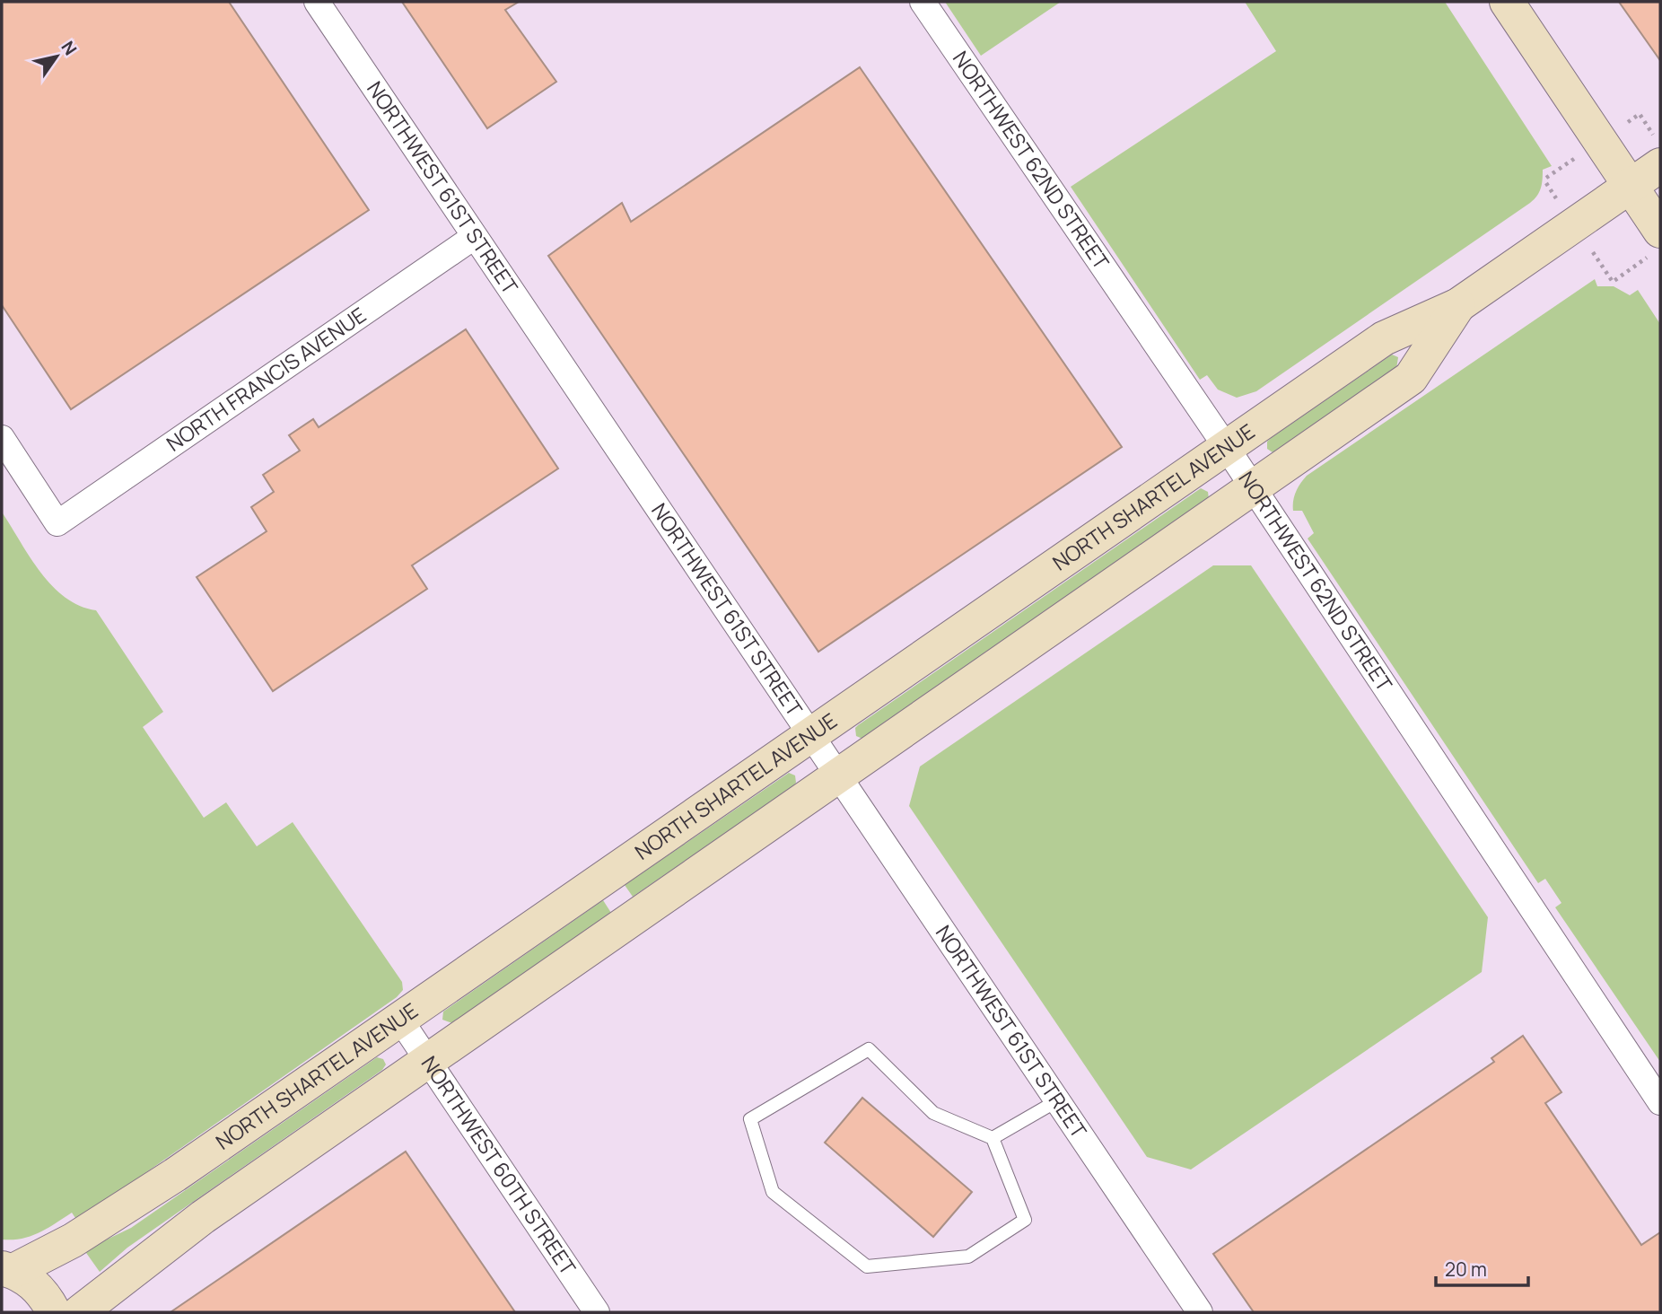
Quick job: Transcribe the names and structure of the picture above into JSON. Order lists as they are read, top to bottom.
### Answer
{
  "streets": {
    "street": [
      "NORTHWEST 62ND STREET",
      "NORTHWEST 61ST STREET",
      "NORTH FRANCIS AVENUE",
      "NORTH SHARTEL AVENUE",
      "NORTHWEST 60TH STREET"
    ]
  },
  "crossings": [
    ["NORTHWEST 62ND STREET", "NORTH SHARTEL AVENUE"],
    ["NORTHWEST 61ST STREET", "NORTH FRANCIS AVENUE"],
    ["NORTHWEST 61ST STREET", "NORTH SHARTEL AVENUE"],
    ["NORTH SHARTEL AVENUE", "NORTHWEST 60TH STREET"]
  ],
  "scale_bar": "20 m",
  "north": "top right"
}
